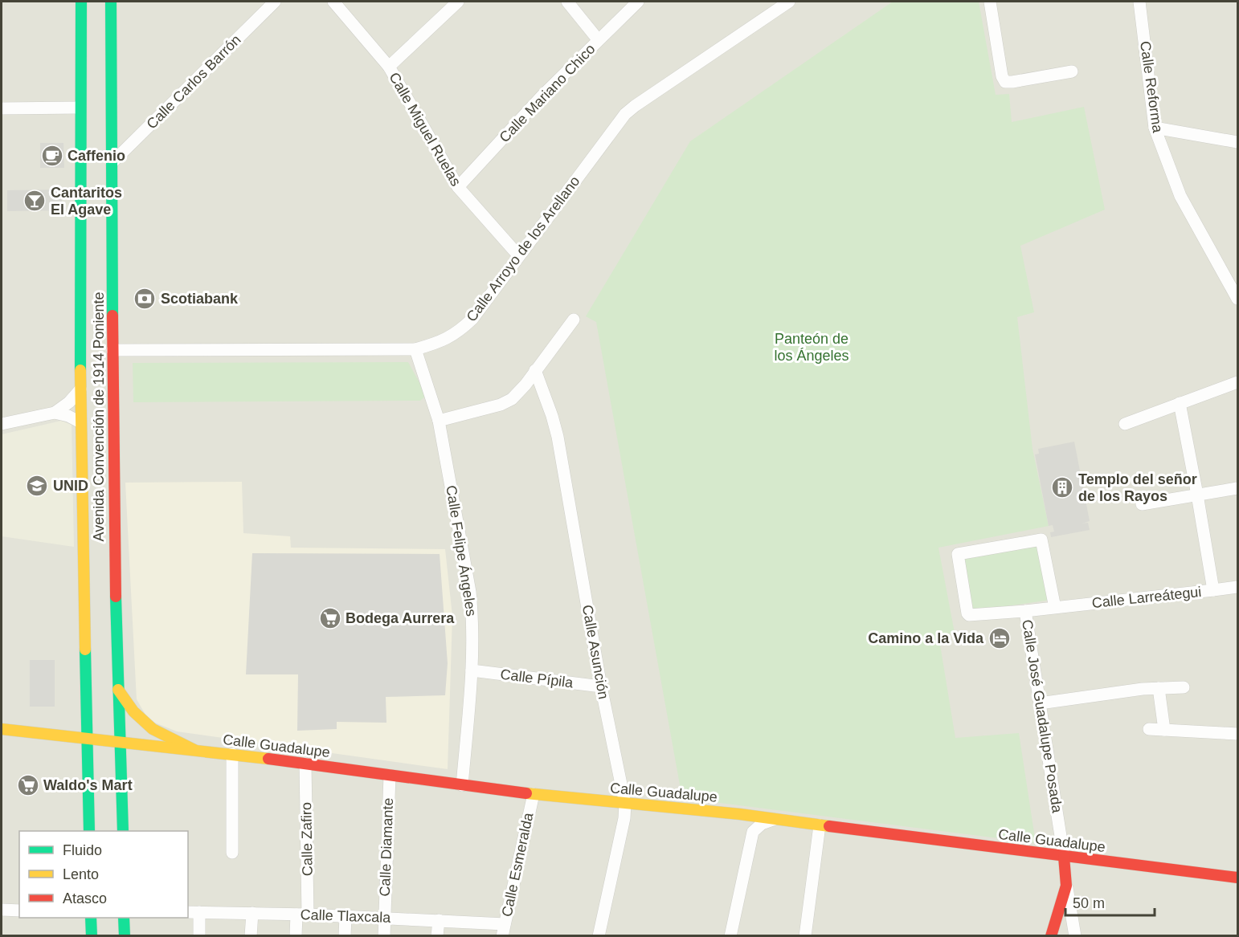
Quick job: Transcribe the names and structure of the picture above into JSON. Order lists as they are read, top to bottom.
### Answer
{
  "streets": {
    "main road": ["Avenida Convención de 1914 Poniente", "Calle José Guadalupe Posada", "Calle Guadalupe"],
    "street": [
      "Calle Carlos Barrón",
      "Calle Reforma",
      "Calle Mariano Chico",
      "Calle Miguel Ruelas",
      "Calle Arroyo de los Arellano",
      "Calle Felipe Ángeles",
      "Calle Larreátegui",
      "Calle Asunción",
      "Calle Pípila",
      "Calle Zafiro",
      "Calle Diamante",
      "Calle Esmeralda",
      "Calle Tlaxcala"
    ]
  },
  "crossings": [
    ["Calle Carlos Barrón", "Avenida Convención de 1914 Poniente"],
    ["Calle Mariano Chico", "Calle Miguel Ruelas"],
    ["Calle Miguel Ruelas", "Calle Arroyo de los Arellano"],
    ["Calle Arroyo de los Arellano", "Avenida Convención de 1914 Poniente"],
    ["Calle Arroyo de los Arellano", "Calle Felipe Ángeles"],
    ["Avenida Convención de 1914 Poniente", "Calle Guadalupe"],
    ["Calle Felipe Ángeles", "Calle Pípila"],
    ["Calle Felipe Ángeles", "Calle Guadalupe"],
    ["Calle Larreátegui", "Calle José Guadalupe Posada"],
    ["Calle Asunción", "Calle Pípila"],
    ["Calle Asunción", "Calle Guadalupe"],
    ["Calle José Guadalupe Posada", "Calle Guadalupe"],
    ["Calle Guadalupe", "Calle Zafiro"],
    ["Calle Guadalupe", "Calle Diamante"],
    ["Calle Guadalupe", "Calle Esmeralda"],
    ["Calle Zafiro", "Calle Tlaxcala"],
    ["Calle Diamante", "Calle Tlaxcala"],
    ["Calle Esmeralda", "Calle Tlaxcala"]
  ],
  "parks": ["Panteón de los Ángeles"],
  "places": {
    "cafe": ["Caffenio"],
    "bar": ["Cantaritos El Agave"],
    "bank": ["Scotiabank"],
    "school or university": ["UNID"],
    "building": ["Templo del señor de los Rayos"],
    "supermarket": ["Bodega Aurrera", "Waldo's Mart"],
    "hotel": ["Camino a la Vida"]
  },
  "legend": ["Fluido", "Lento", "Atasco"],
  "scale_bar": "50 m"
}
